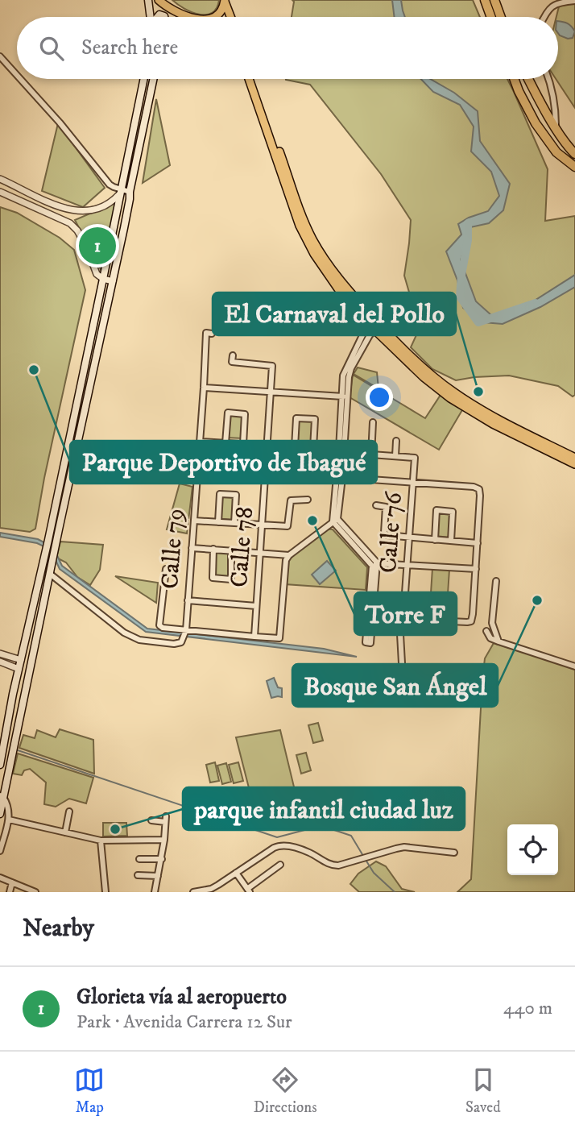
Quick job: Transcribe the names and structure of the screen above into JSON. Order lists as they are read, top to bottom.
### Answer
{
  "streets": {
    "street": ["Calle 76", "Calle 78", "Calle 79"]
  },
  "places": [
    "Parque Deportivo de Ibagué",
    "El Carnaval del Pollo",
    "Torre F",
    "Bosque San Ángel",
    "parque infantil ciudad luz"
  ],
  "page": {
    "search": "Search here",
    "pins": "1",
    "heading": "Nearby",
    "list": [
      {
        "mark": "1",
        "name": "Glorieta vía al aeropuerto",
        "note": "Park · Avenida Carrera 12 Sur",
        "value": "440 m"
      }
    ],
    "nav": ["Map", "Directions", "Saved"]
  }
}
